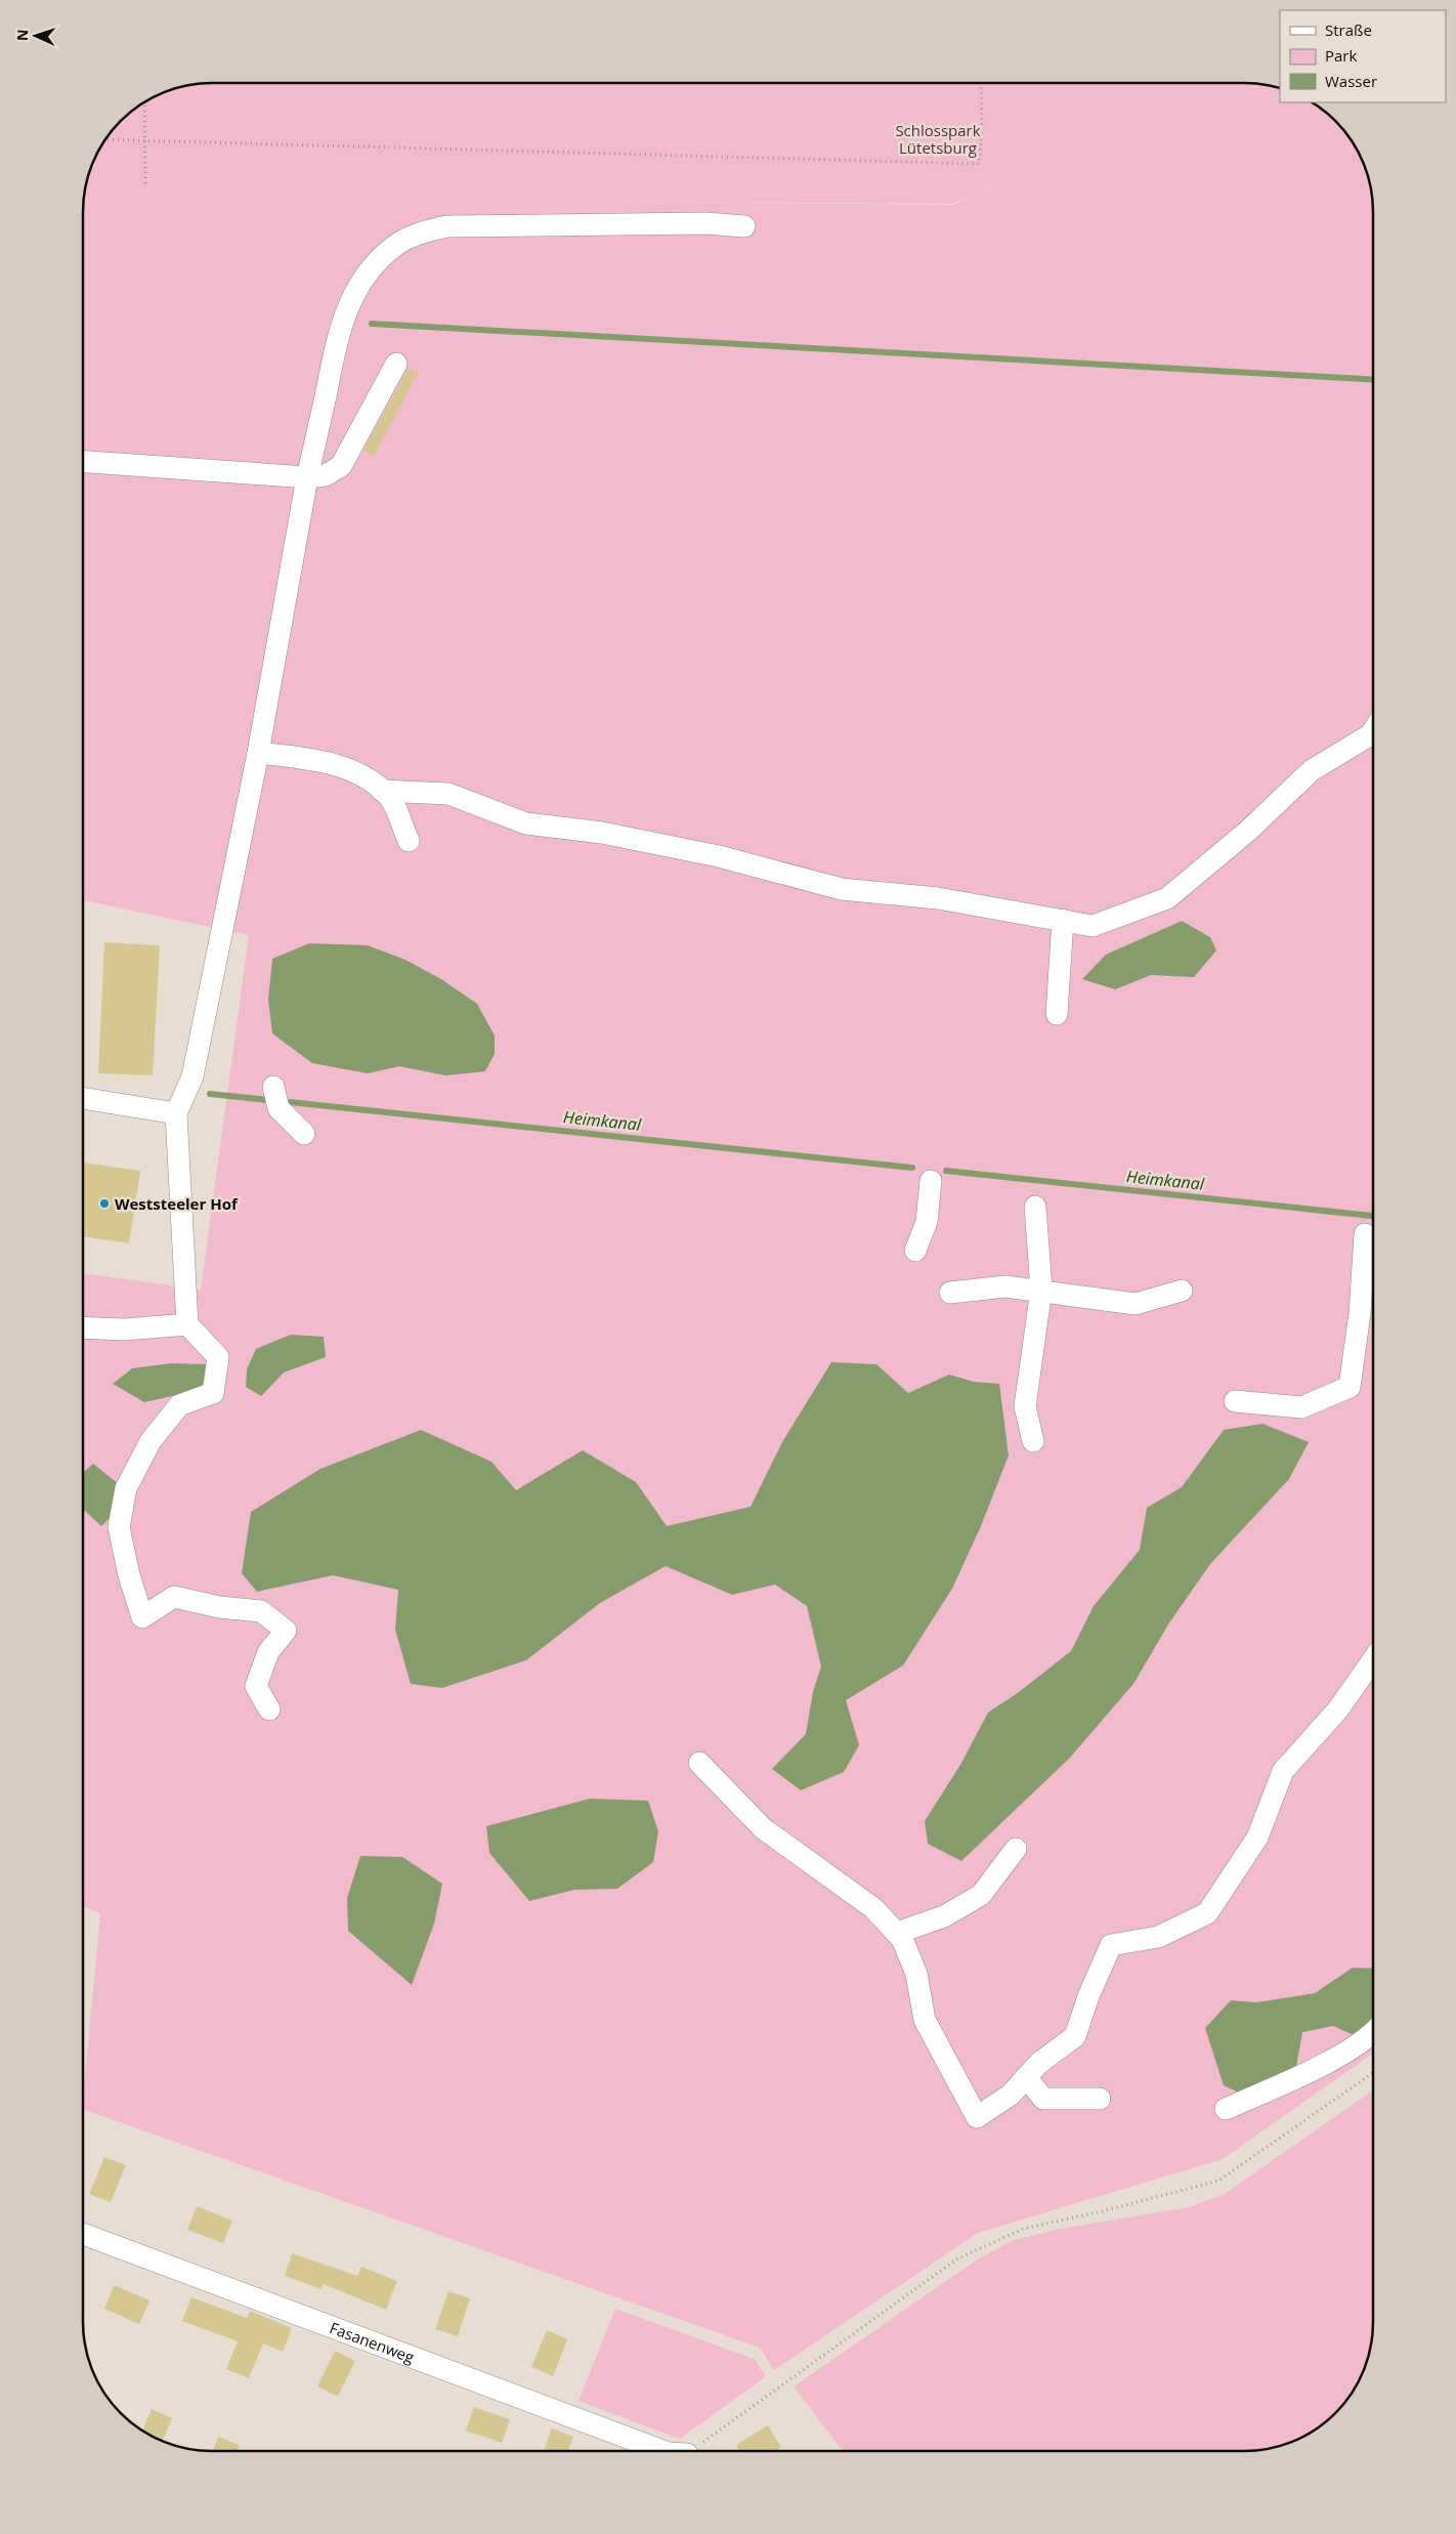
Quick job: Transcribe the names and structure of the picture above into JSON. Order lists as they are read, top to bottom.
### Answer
{
  "streets": {
    "street": ["Fasanenweg"]
  },
  "water": ["Heimkanal"],
  "parks": ["Schlosspark Lütetsburg"],
  "places": ["Weststeeler Hof"],
  "legend": ["Straße", "Park", "Wasser"],
  "north": "left"
}
